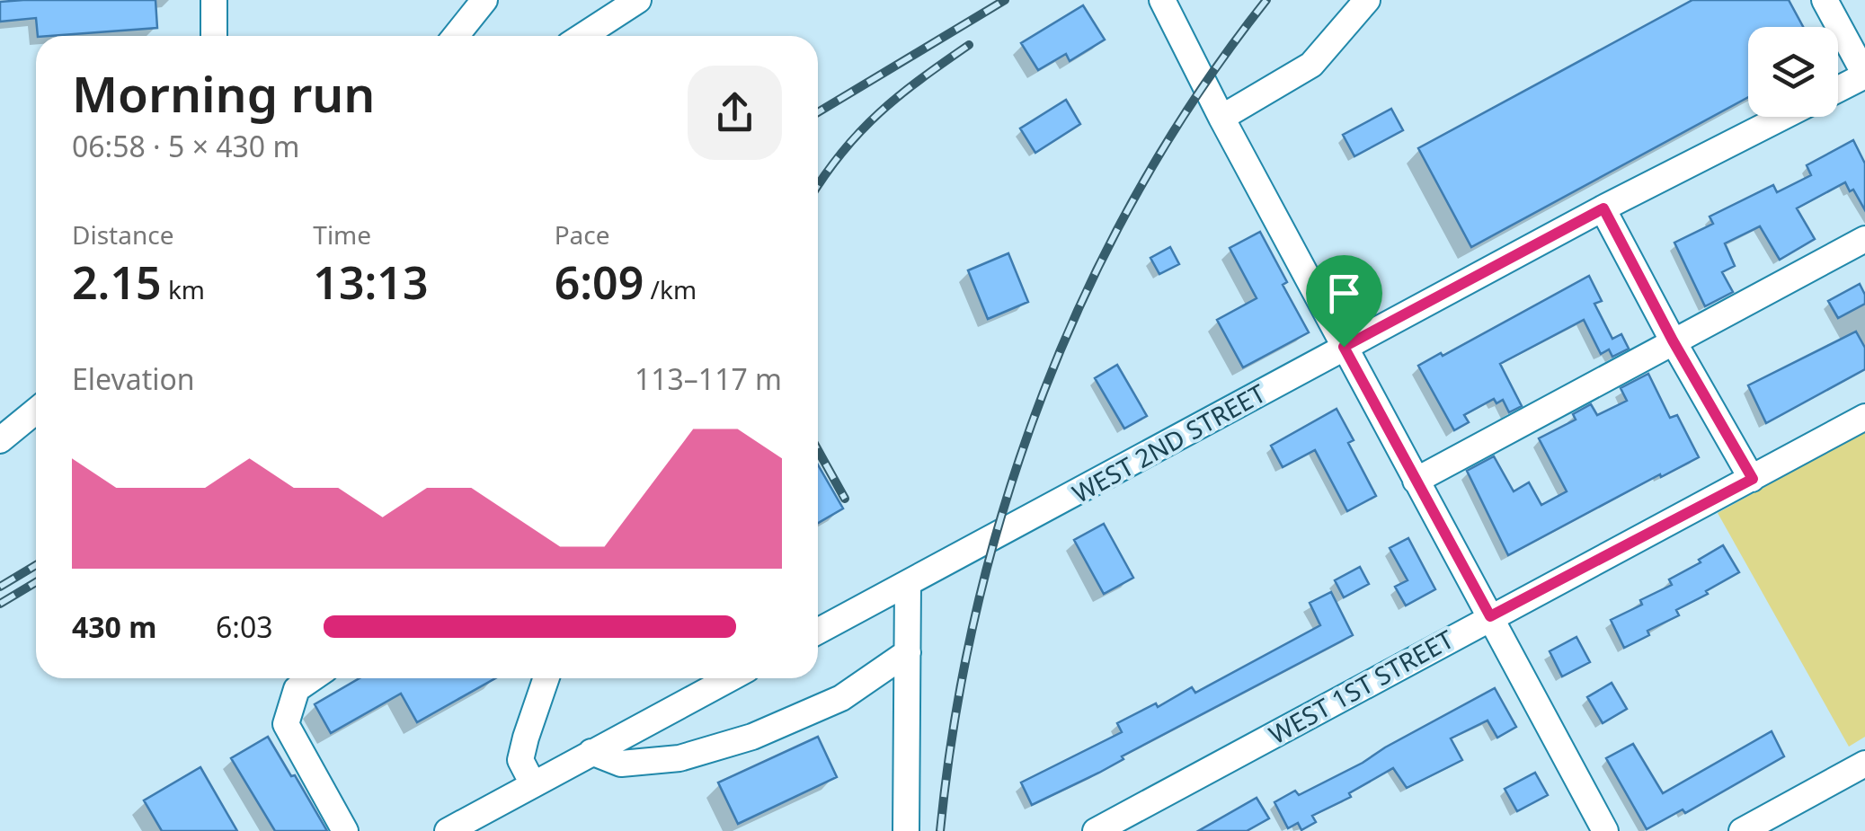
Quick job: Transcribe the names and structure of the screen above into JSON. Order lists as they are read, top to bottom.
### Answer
{
  "streets": {
    "street": ["WEST 2ND STREET", "WEST 1ST STREET"]
  },
  "page": {
    "heading": ["Morning run", "06:58 · 5 × 430 m"],
    "stats": [
      ["Distance", "2.15 km"],
      ["Time", "13:13"],
      ["Pace", "6:09 /km"]
    ],
    "chart": ["Elevation", "113–117 m"],
    "list": [
      {
        "name": "430 m",
        "note": "6:03"
      }
    ]
  }
}
